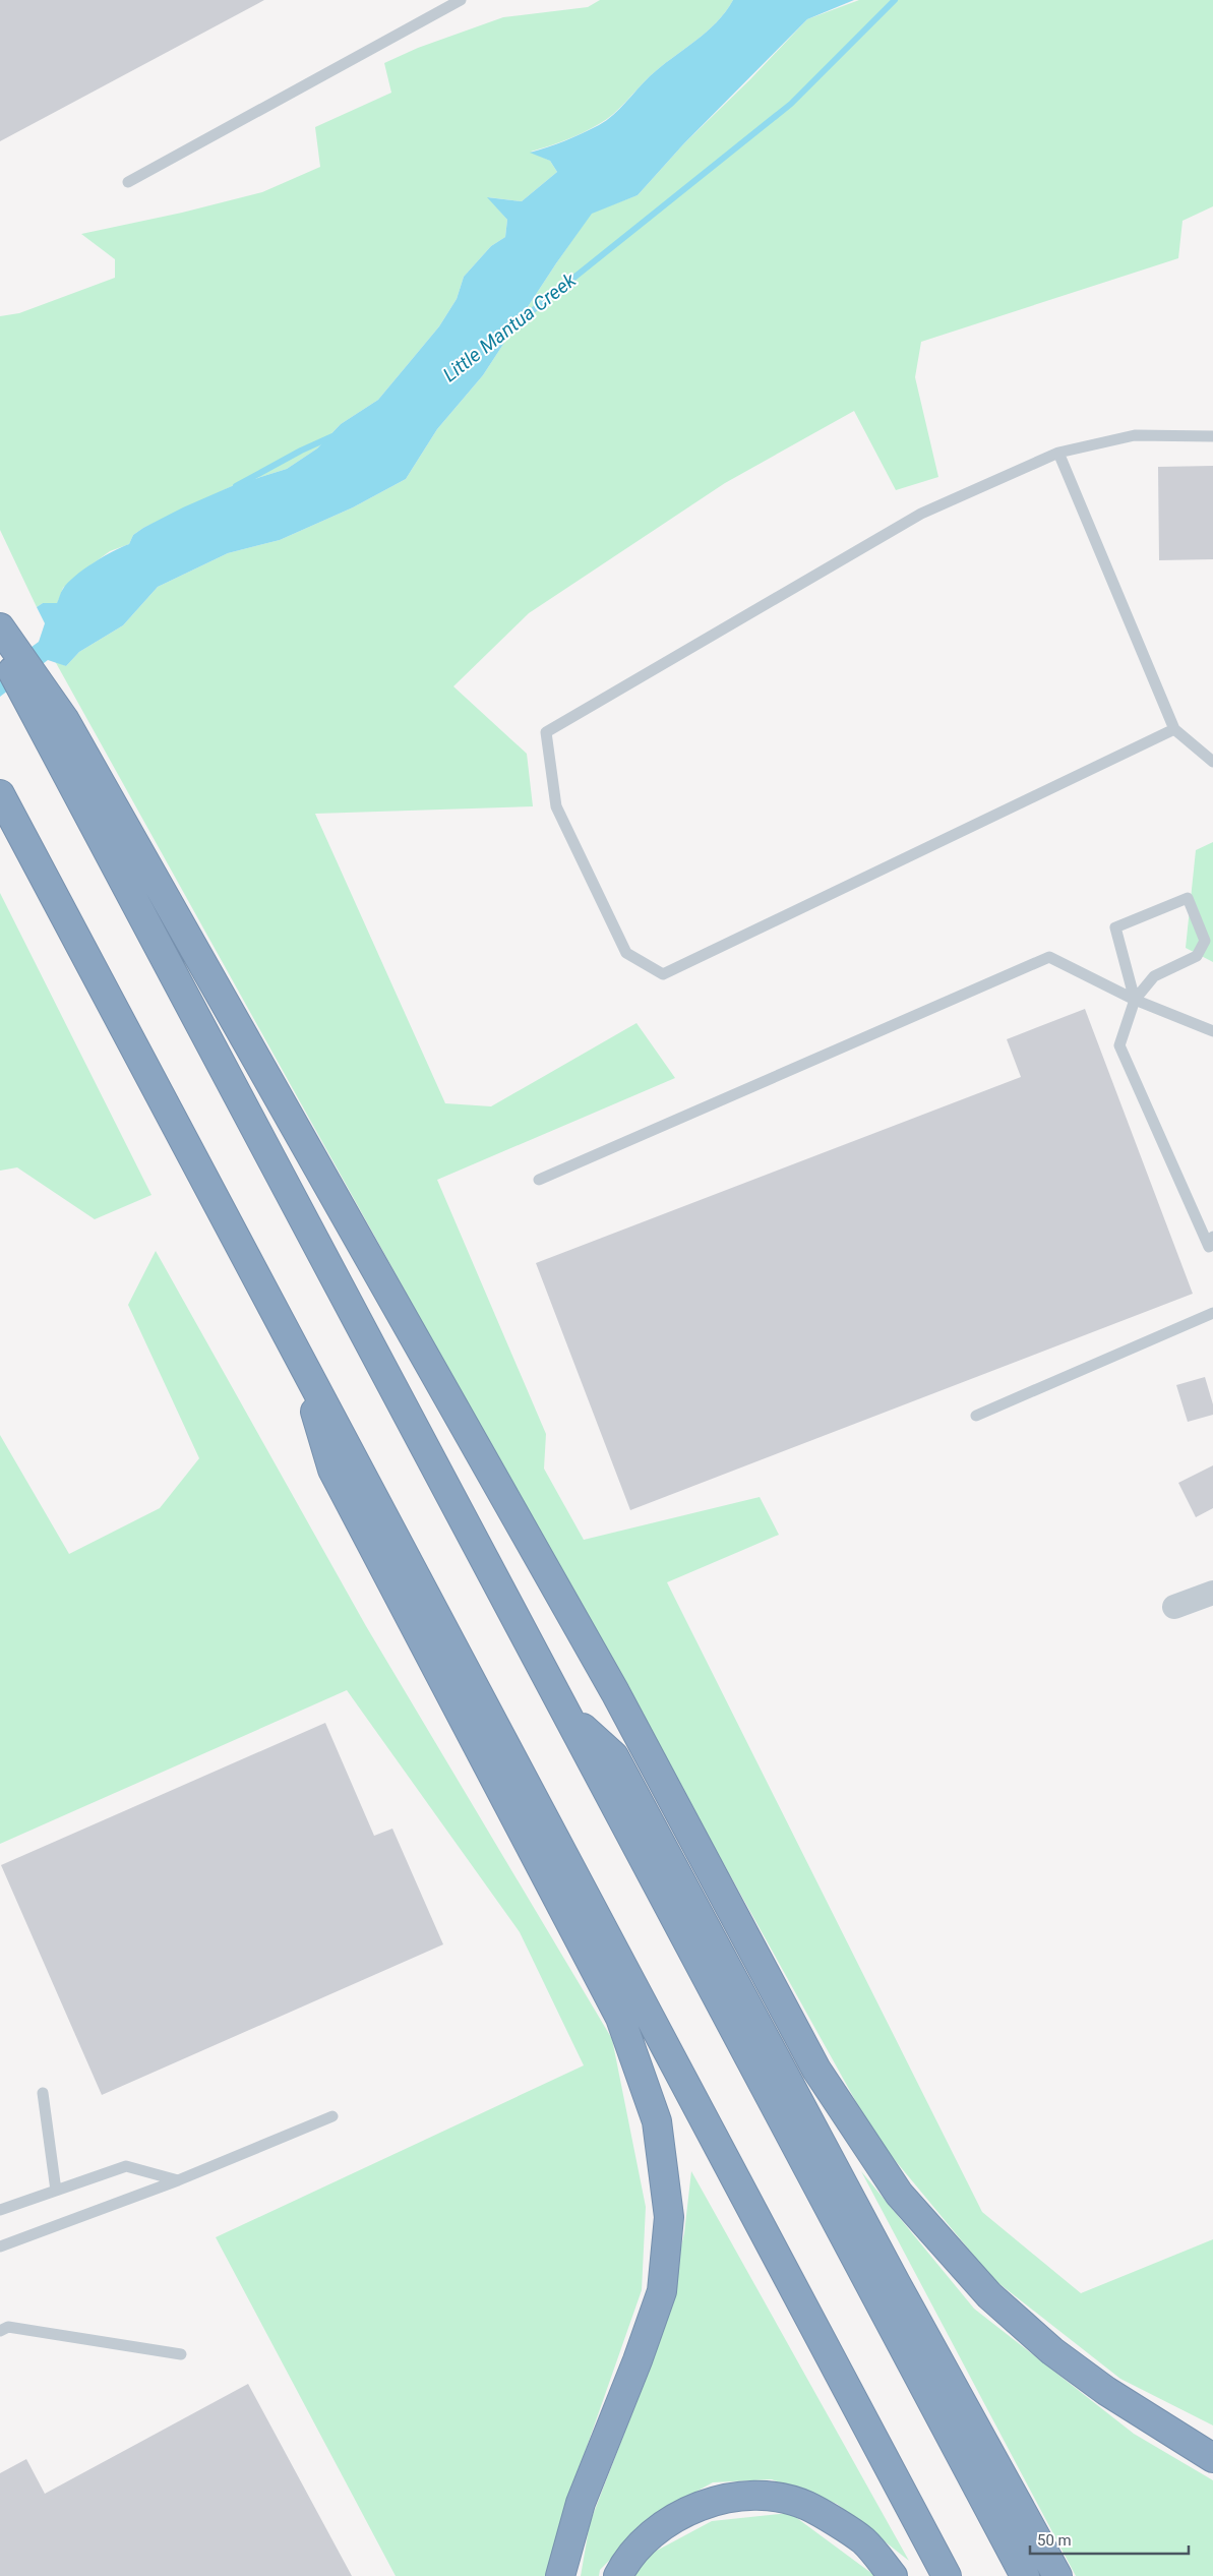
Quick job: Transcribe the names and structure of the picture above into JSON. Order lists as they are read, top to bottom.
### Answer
{
  "water": ["Little Mantua Creek"],
  "scale_bar": "50 m"
}
